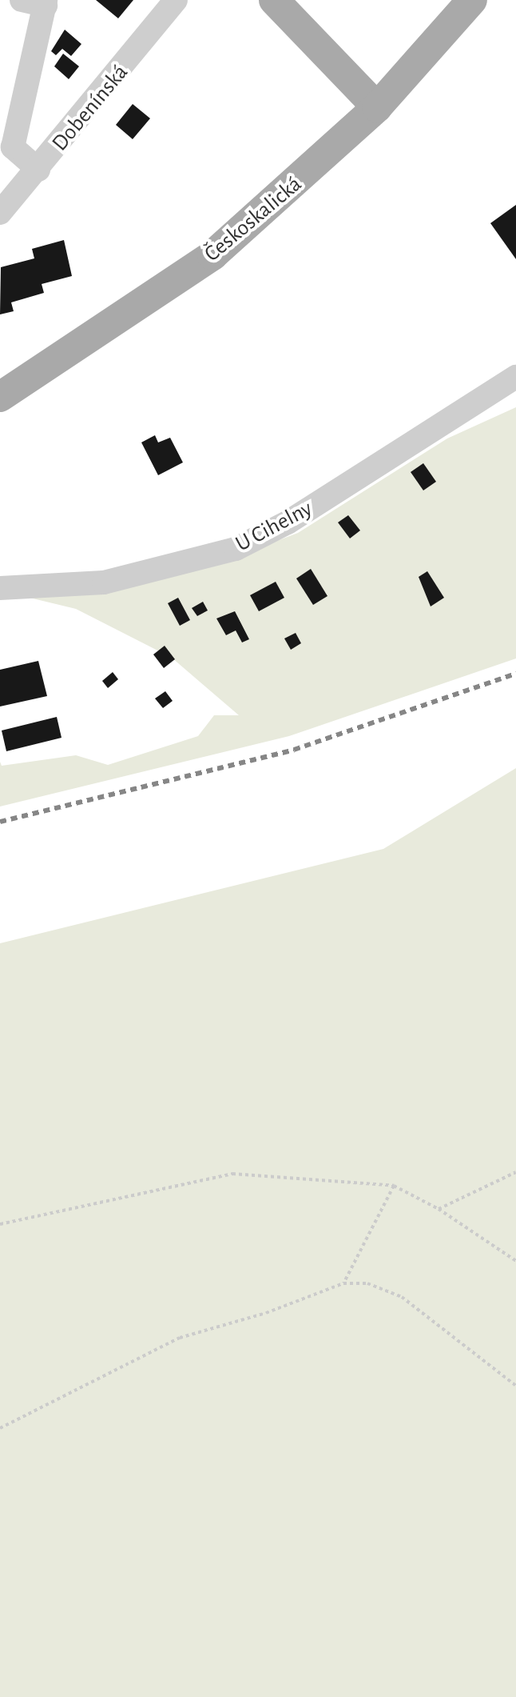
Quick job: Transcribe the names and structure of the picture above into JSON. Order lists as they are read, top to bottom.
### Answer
{
  "streets": {
    "main road": ["Českoskalická"],
    "street": ["Dobenínská", "U Cihelny"]
  }
}
